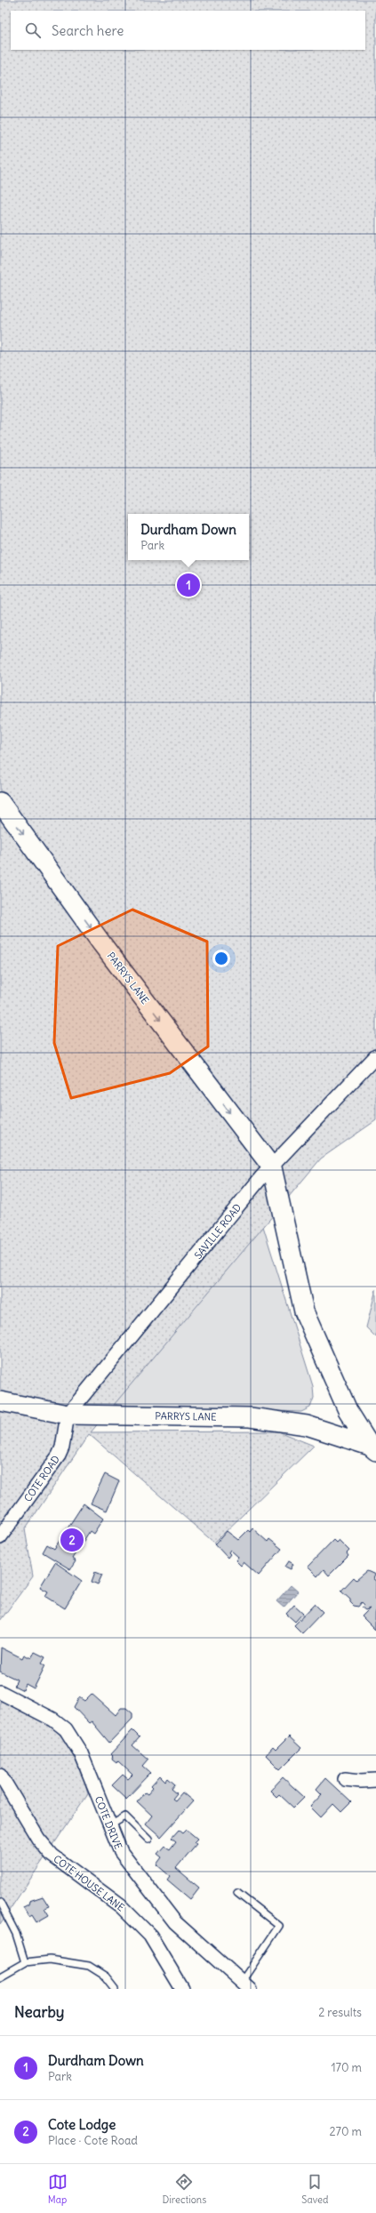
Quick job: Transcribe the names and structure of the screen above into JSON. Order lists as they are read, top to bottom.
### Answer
{
  "streets": {
    "main road": ["PARRYS LANE"],
    "street": [
      "SAVILLE ROAD",
      "COTE ROAD",
      "COTE DRIVE",
      "COTE HOUSE LANE"
    ]
  },
  "crossings": [
    ["PARRYS LANE", "SAVILLE ROAD"],
    ["PARRYS LANE", "COTE ROAD"],
    ["SAVILLE ROAD", "COTE ROAD"]
  ],
  "one_way": ["PARRYS LANE"],
  "page": {
    "search": "Search here",
    "popup": ["Durdham Down", "Park"],
    "pins": ["1", "2"],
    "heading": ["Nearby", "2 results"],
    "list": [
      {
        "mark": "1",
        "name": "Durdham Down",
        "note": "Park",
        "value": "170 m"
      },
      {
        "mark": "2",
        "name": "Cote Lodge",
        "note": "Place · Cote Road",
        "value": "270 m"
      }
    ],
    "nav": ["Map", "Directions", "Saved"]
  }
}
